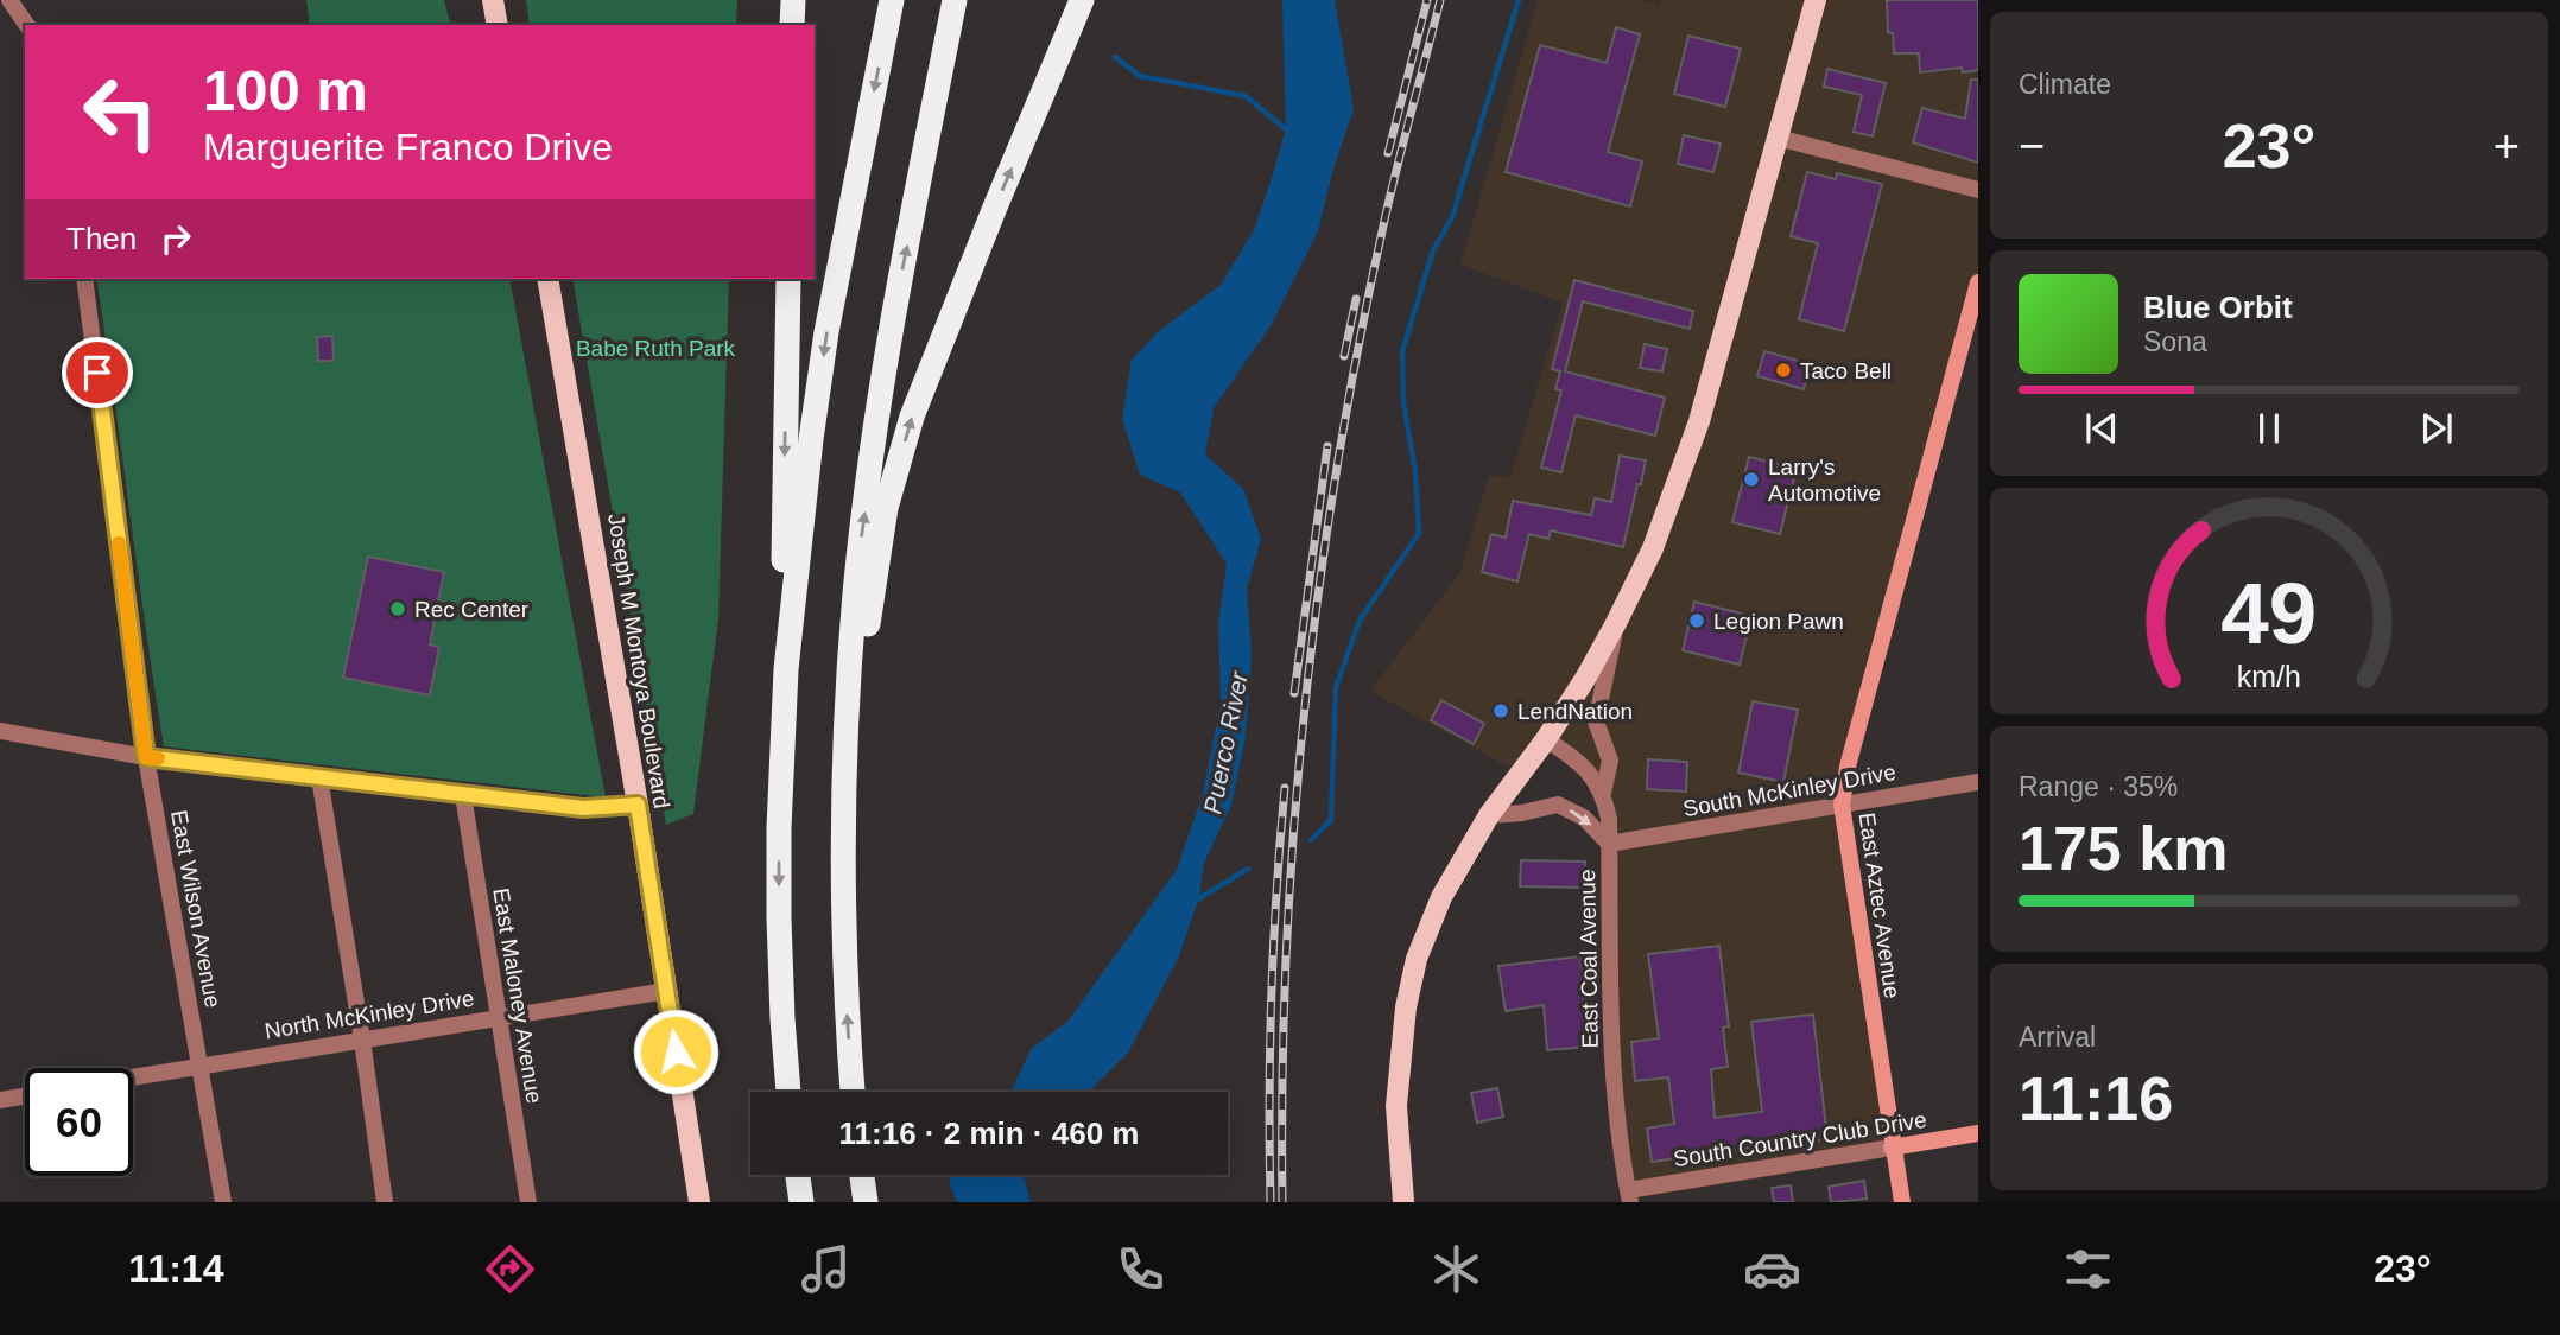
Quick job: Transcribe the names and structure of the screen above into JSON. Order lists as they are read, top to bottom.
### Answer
{
  "streets": {
    "main road": ["Joseph M Montoya Boulevard", "East Aztec Avenue", "South Country Club Drive"],
    "street": [
      "South McKinley Drive",
      "East Wilson Avenue",
      "East Coal Avenue",
      "East Maloney Avenue",
      "North McKinley Drive"
    ]
  },
  "crossings": [
    ["Joseph M Montoya Boulevard", "North McKinley Drive"],
    ["South McKinley Drive", "East Aztec Avenue"],
    ["South McKinley Drive", "East Coal Avenue"],
    ["East Aztec Avenue", "South Country Club Drive"],
    ["East Wilson Avenue", "North McKinley Drive"],
    ["East Coal Avenue", "South Country Club Drive"],
    ["East Maloney Avenue", "North McKinley Drive"]
  ],
  "water": ["Puerco River"],
  "parks": ["Babe Ruth Park"],
  "places": [
    "Taco Bell",
    "Larry's Automotive",
    "Rec Center",
    "Legion Pawn",
    "LendNation"
  ],
  "page": {
    "tile": [
      "Climate",
      ["Range · 35%", "175 km"],
      ["Arrival", "11:16"]
    ],
    "turn": ["100 m", "Marguerite Franco Drive"],
    "heat": ["−", "23°", "+"],
    "then": "Then",
    "song": ["Blue Orbit", "Sona"],
    "limit": "60",
    "trip": "11:16 · 2 min · 460 m",
    "tabs": ["11:14", "23°"],
    "gauge": ["49", "km/h"]
  }
}
